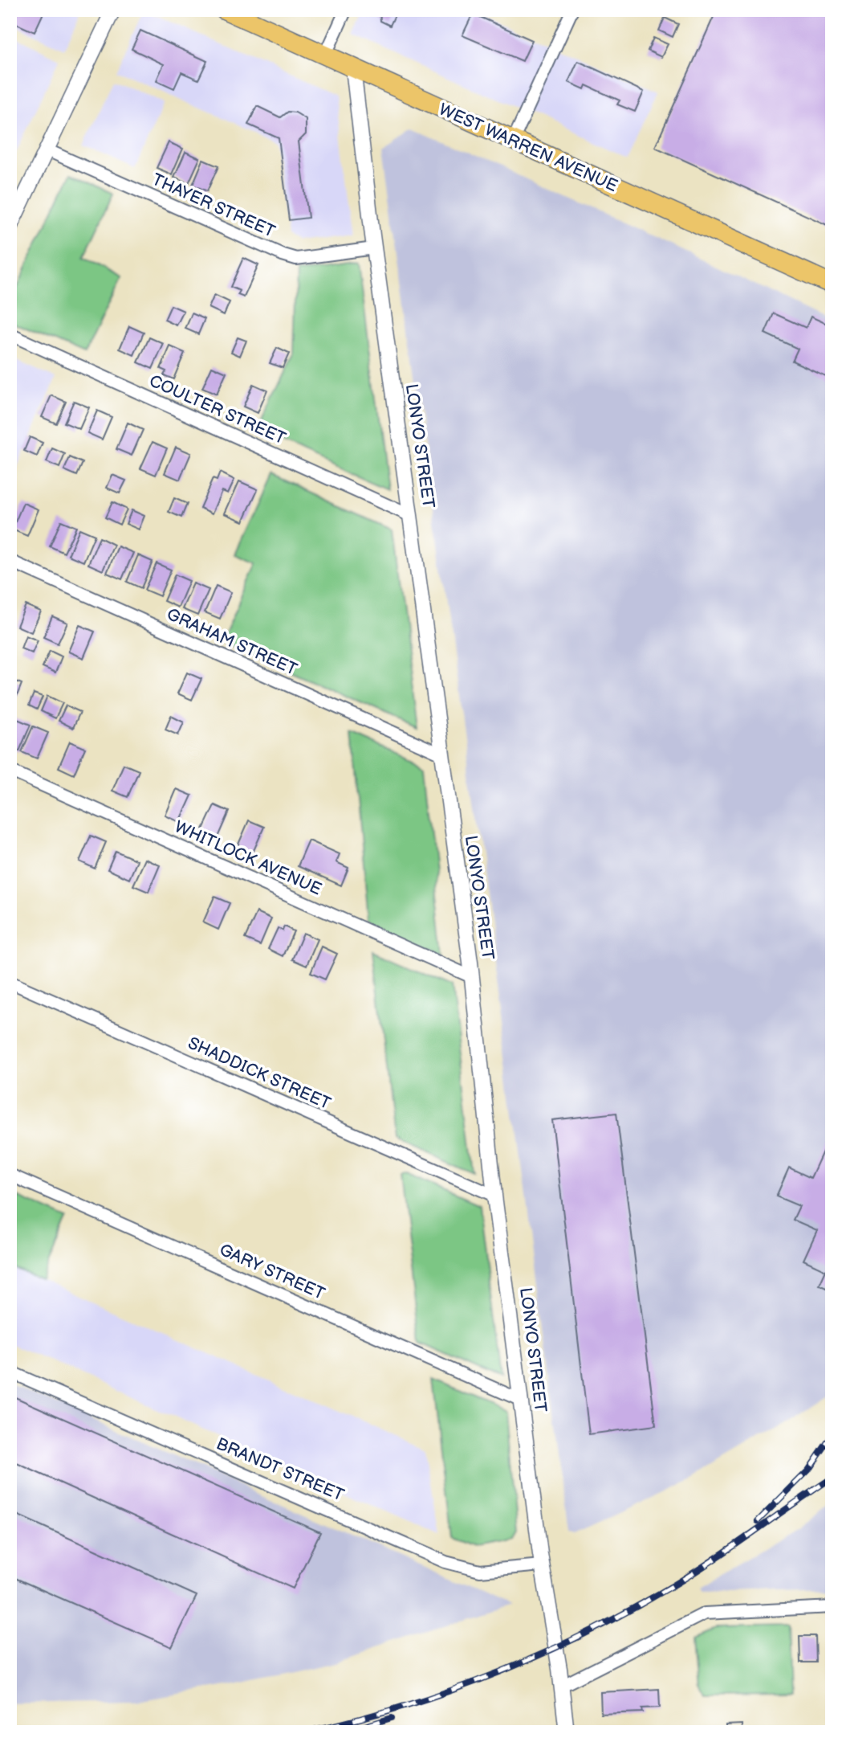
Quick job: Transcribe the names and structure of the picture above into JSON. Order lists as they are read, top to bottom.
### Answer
{
  "streets": {
    "main road": ["WEST WARREN AVENUE"],
    "street": [
      "THAYER STREET",
      "COULTER STREET",
      "LONYO STREET",
      "GRAHAM STREET",
      "WHITLOCK AVENUE",
      "SHADDICK STREET",
      "GARY STREET",
      "BRANDT STREET"
    ]
  },
  "crossings": [
    ["WEST WARREN AVENUE", "LONYO STREET"],
    ["THAYER STREET", "LONYO STREET"],
    ["COULTER STREET", "LONYO STREET"],
    ["LONYO STREET", "GRAHAM STREET"],
    ["LONYO STREET", "WHITLOCK AVENUE"],
    ["LONYO STREET", "SHADDICK STREET"],
    ["LONYO STREET", "GARY STREET"],
    ["LONYO STREET", "BRANDT STREET"]
  ]
}
